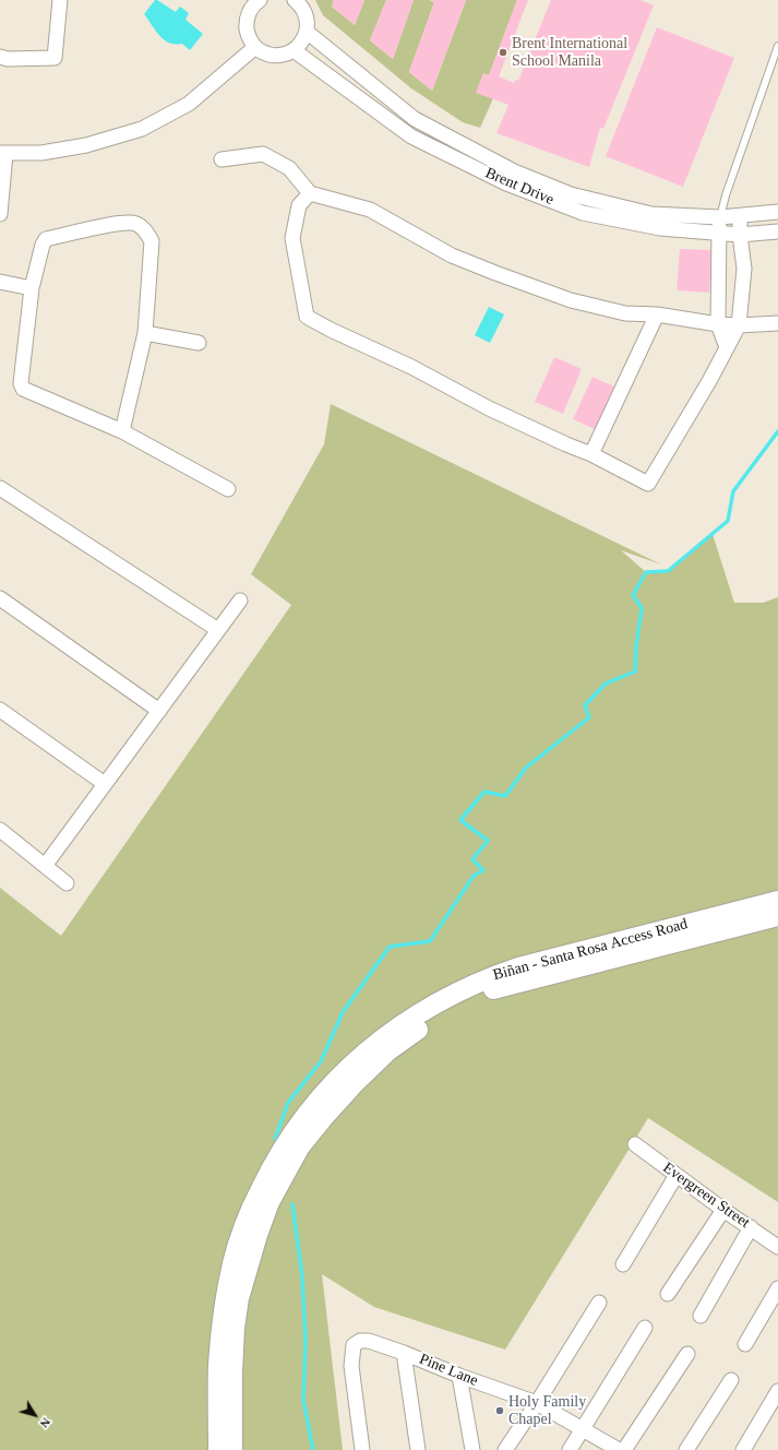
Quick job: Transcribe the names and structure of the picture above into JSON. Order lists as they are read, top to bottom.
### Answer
{
  "streets": {
    "main road": ["Biñan - Santa Rosa Access Road"],
    "street": ["Brent Drive", "Evergreen Street", "Pine Lane"]
  },
  "places": ["Brent International School Manila", "Holy Family Chapel"],
  "north": "bottom right"
}
